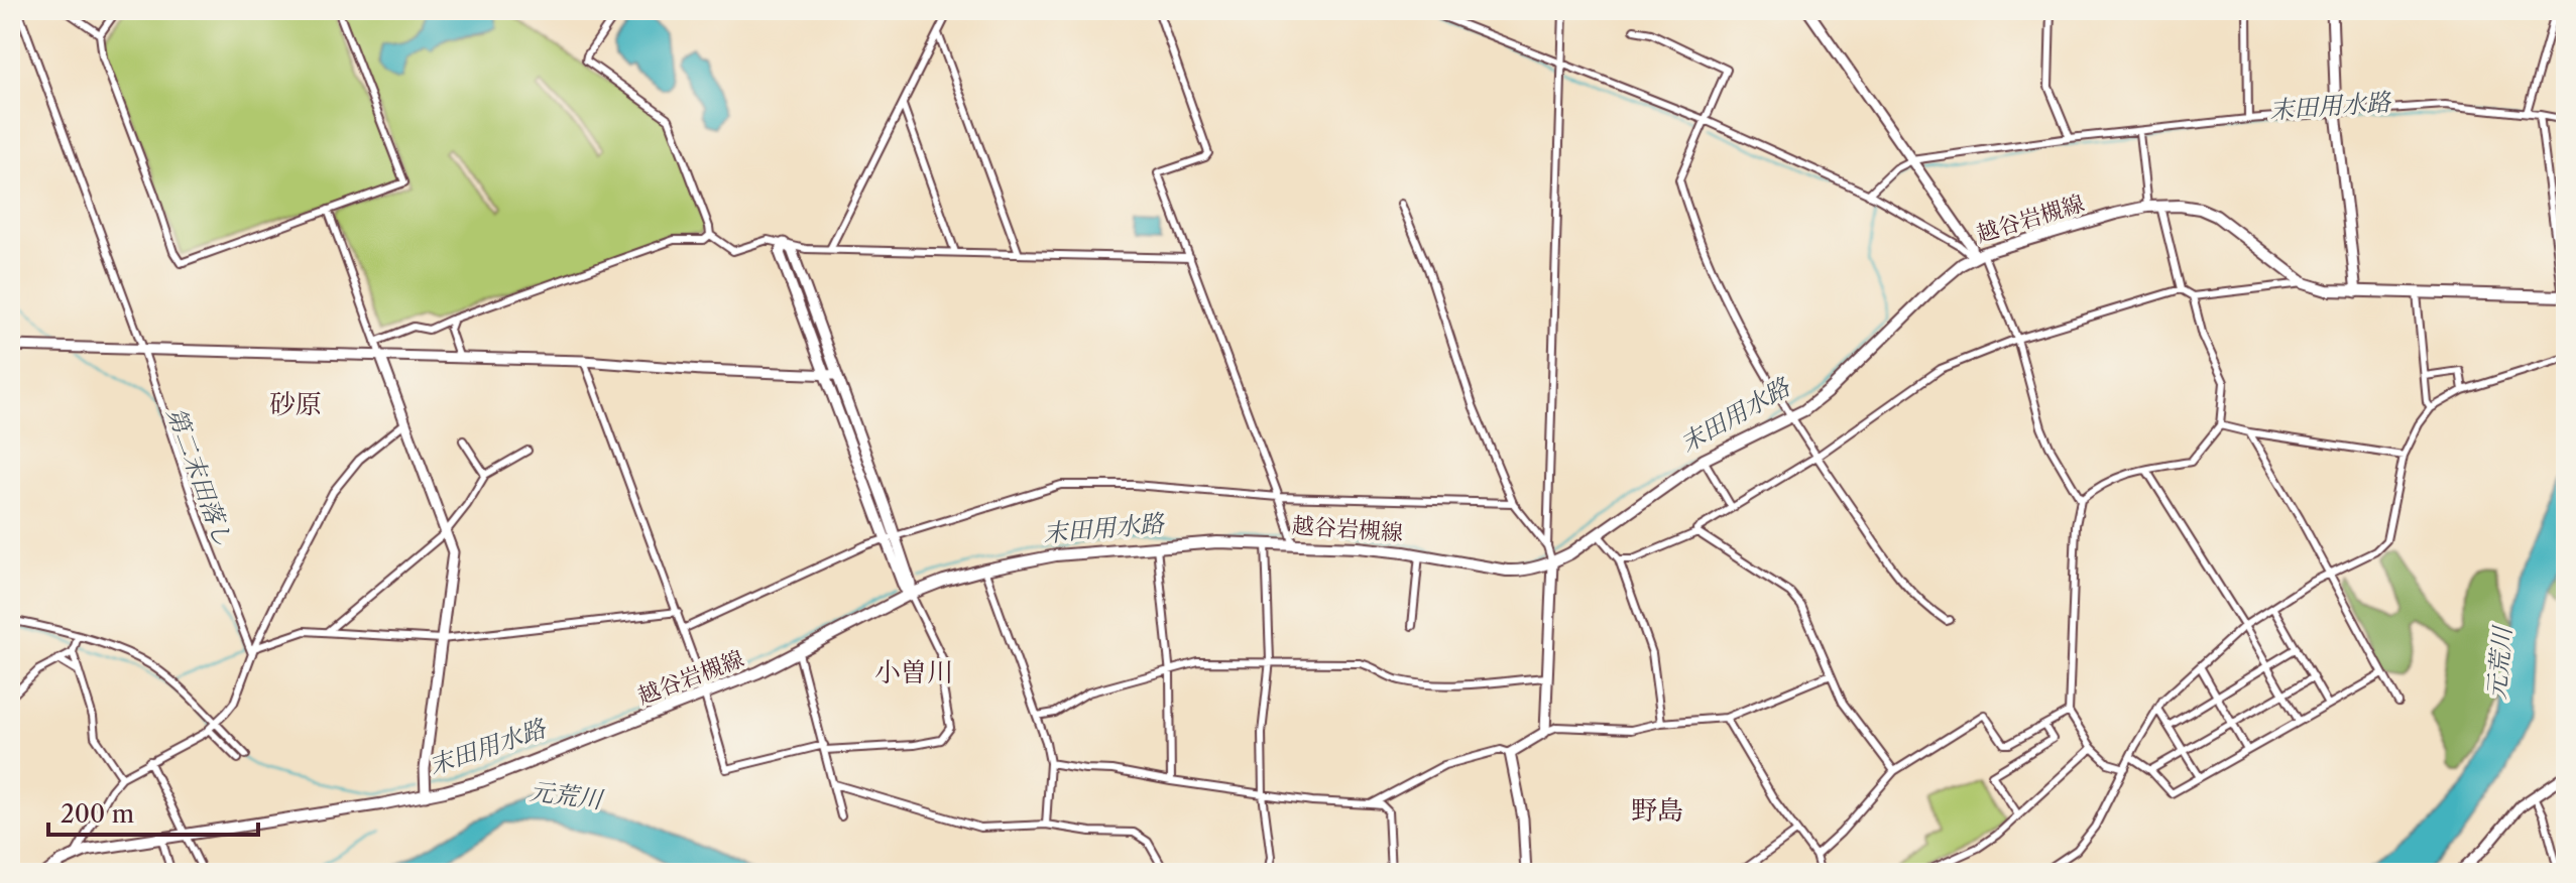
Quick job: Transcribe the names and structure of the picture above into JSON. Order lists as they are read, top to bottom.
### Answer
{
  "streets": {
    "main road": ["越谷岩槻線"]
  },
  "districts": ["砂原", "小曽川", "野島"],
  "water": ["末田用水路", "第二末田落し", "元荒川"],
  "scale_bar": "200 m"
}
